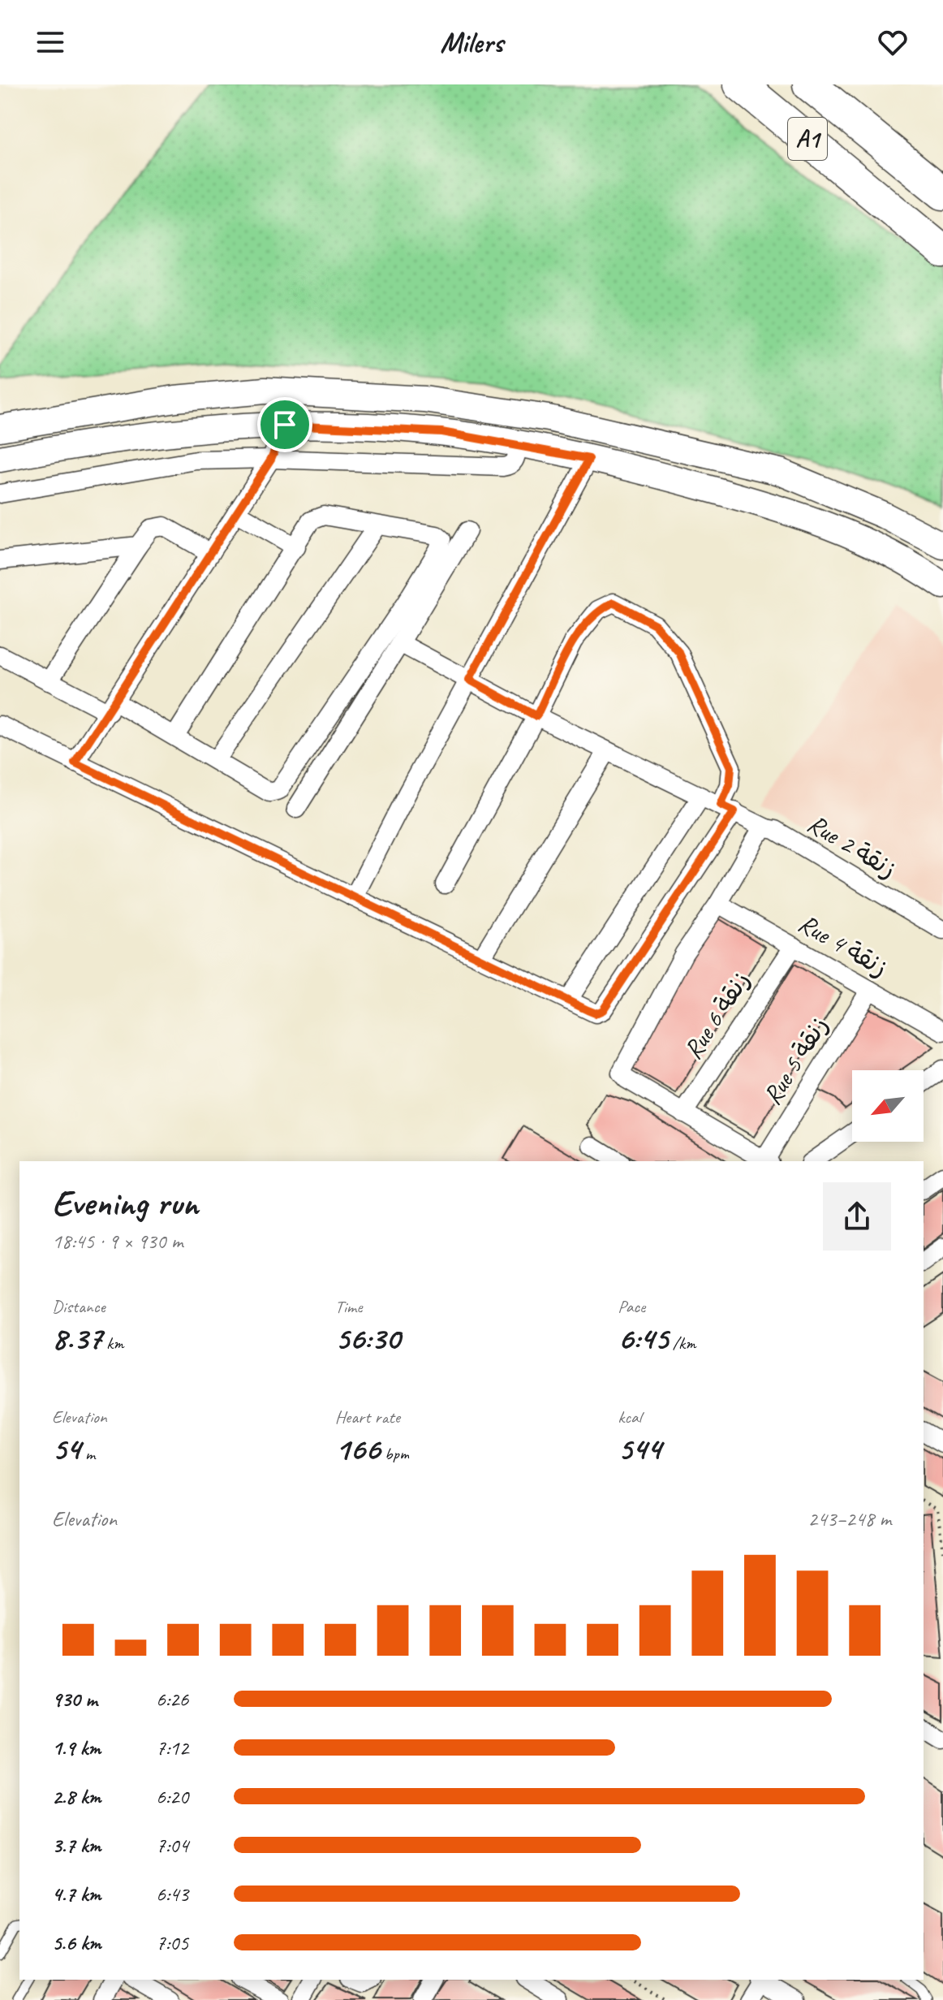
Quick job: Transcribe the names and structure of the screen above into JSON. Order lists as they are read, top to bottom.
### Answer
{
  "streets": {
    "highway": ["A1"],
    "street": [
      "Rue 2 زنقة",
      "Rue 4 زنقة",
      "Rue 6 زنقة",
      "Rue 5 زنقة"
    ]
  },
  "crossings": [
    ["Rue 4 زنقة", "Rue 6 زنقة"],
    ["Rue 4 زنقة", "Rue 5 زنقة"]
  ],
  "north": "bottom left",
  "page": {
    "header": "Milers",
    "heading": ["Evening run", "18:45 · 9 × 930 m"],
    "stats": [
      ["Distance", "8.37 km"],
      ["Time", "56:30"],
      ["Pace", "6:45 /km"],
      ["Elevation", "54 m"],
      ["Heart rate", "166 bpm"],
      ["kcal", "544"]
    ],
    "chart": ["Elevation", "243–248 m"],
    "list": [
      {
        "name": "930 m",
        "note": "6:26"
      },
      {
        "name": "1.9 km",
        "note": "7:12"
      },
      {
        "name": "2.8 km",
        "note": "6:20"
      },
      {
        "name": "3.7 km",
        "note": "7:04"
      },
      {
        "name": "4.7 km",
        "note": "6:43"
      },
      {
        "name": "5.6 km",
        "note": "7:05"
      }
    ]
  }
}
